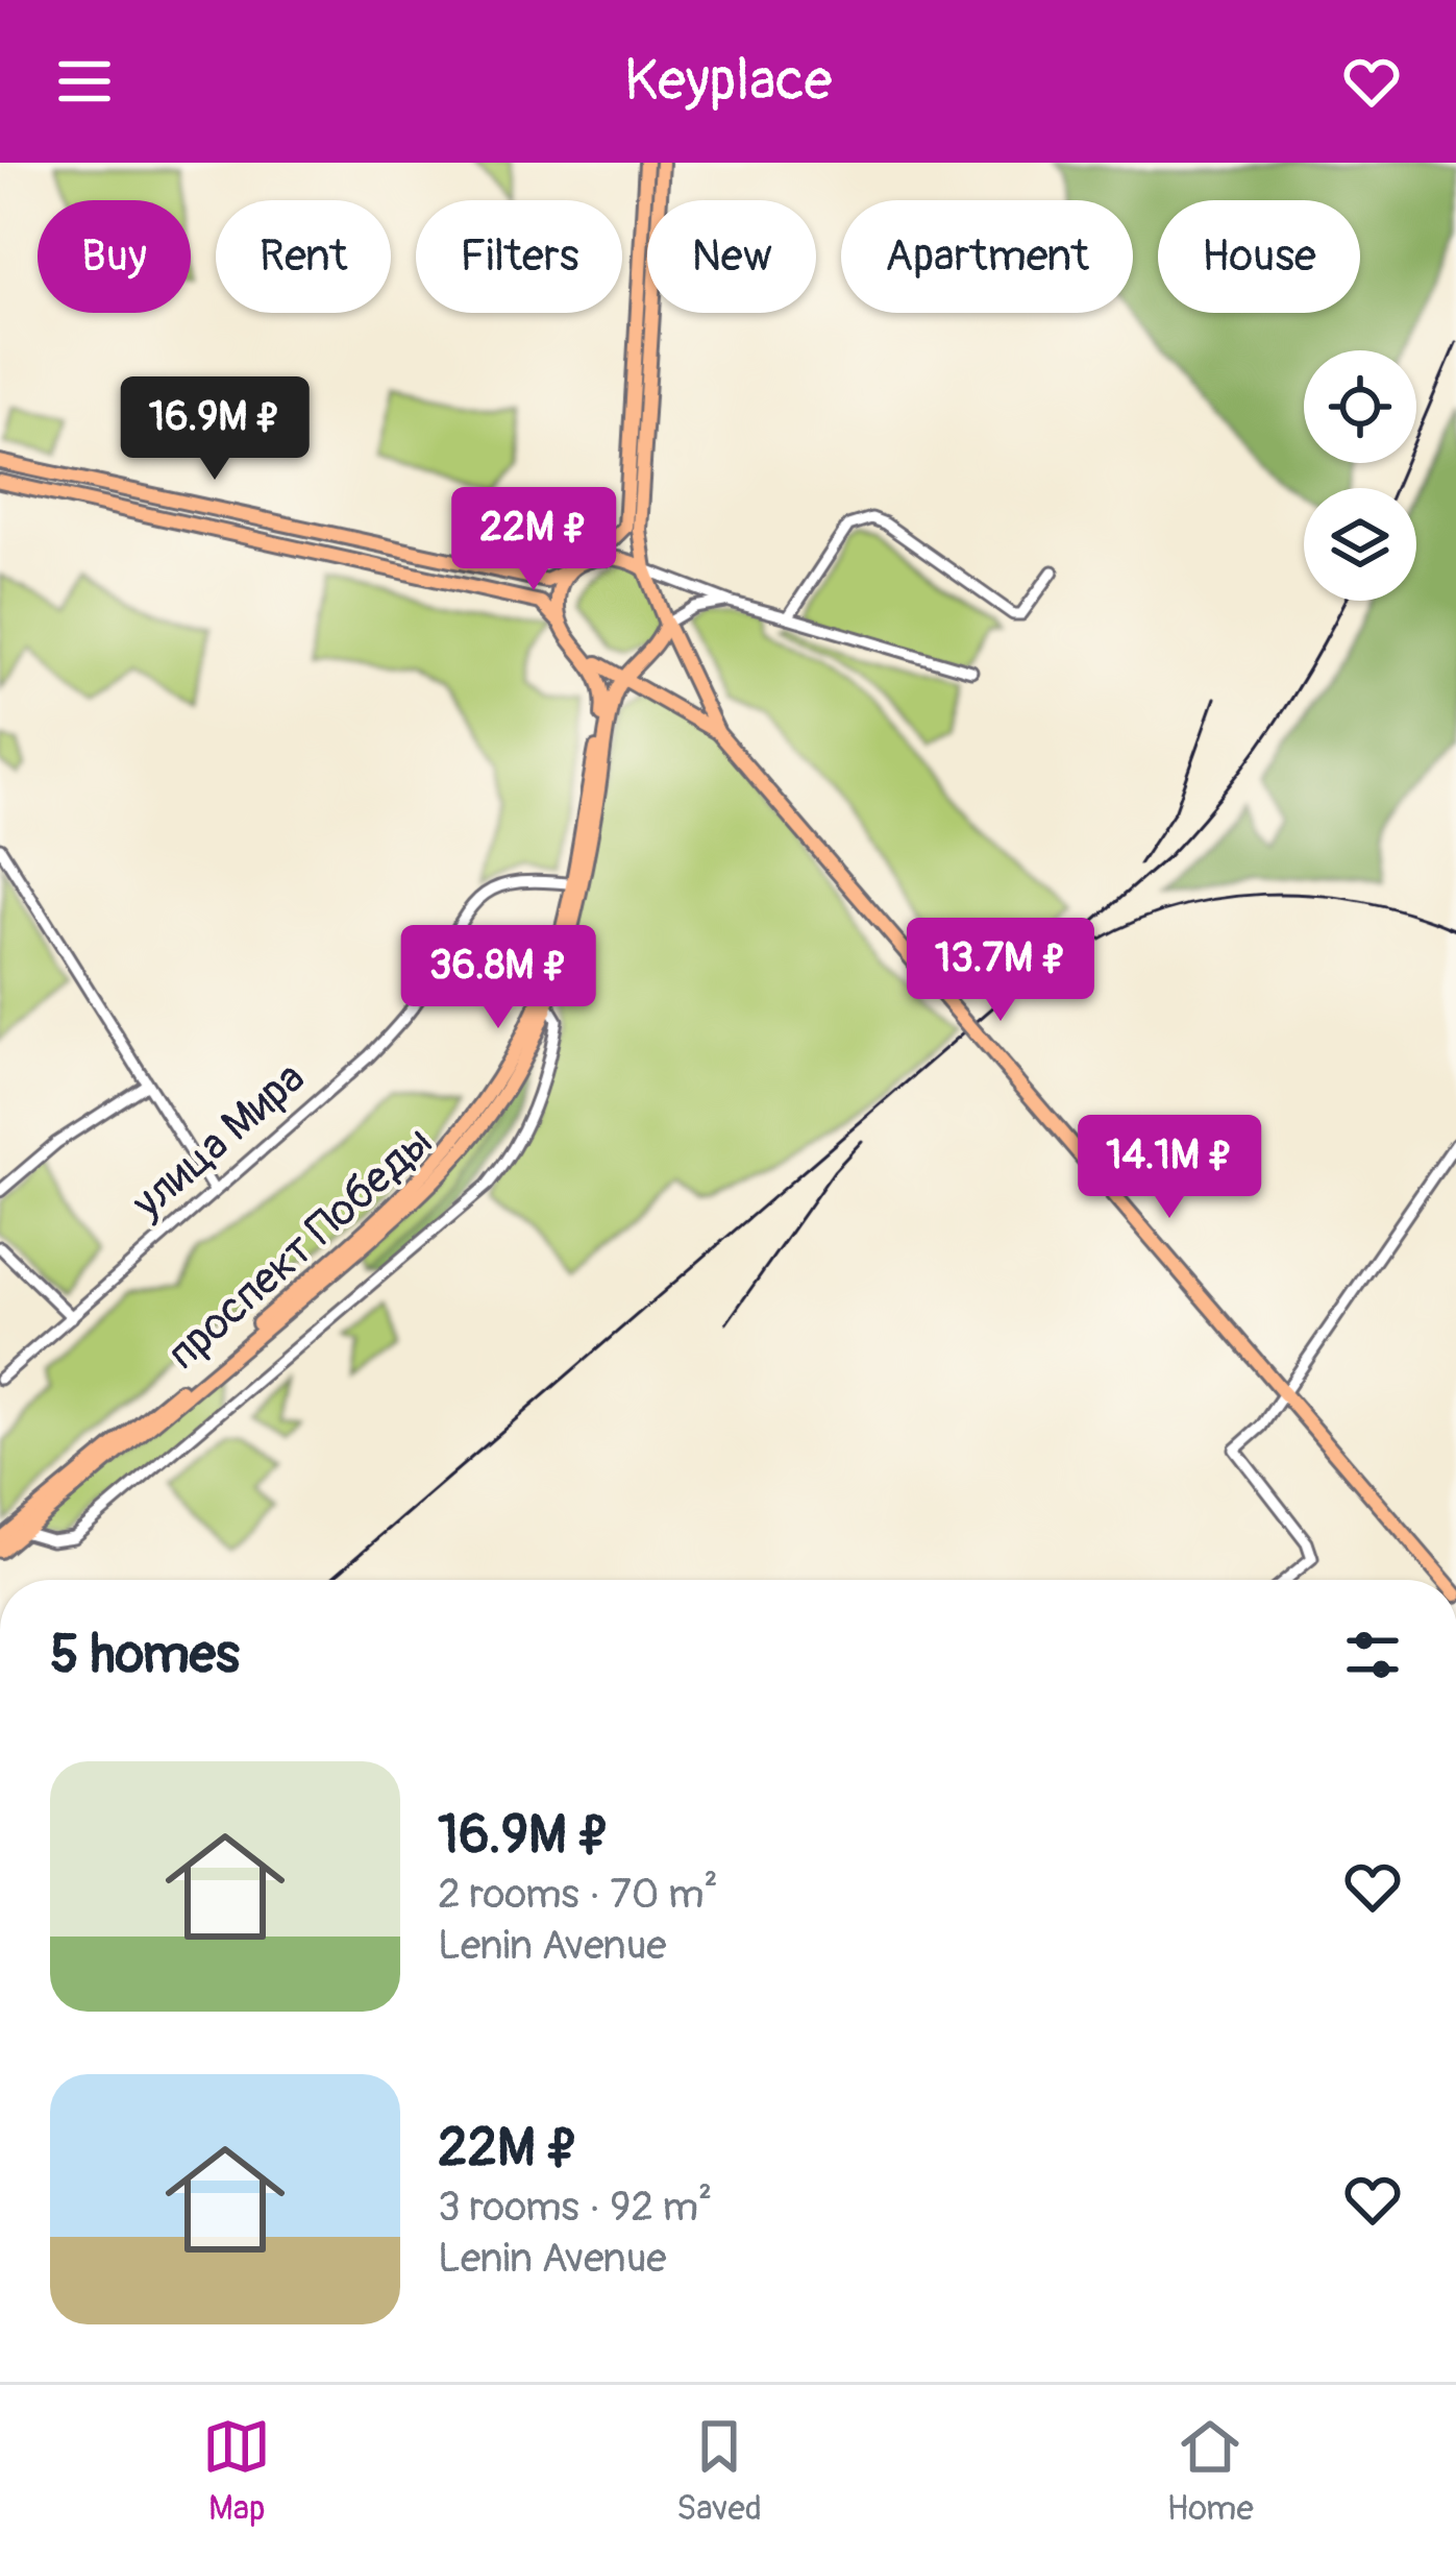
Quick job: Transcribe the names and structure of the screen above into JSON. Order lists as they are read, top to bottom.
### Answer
{
  "streets": {
    "main road": ["проспект Победы"],
    "street": ["улица Мира"]
  },
  "crossings": [
    ["улица Мира", "проспект Победы"]
  ],
  "page": {
    "header": "Keyplace",
    "chip": [
      "Buy",
      "Rent",
      "Filters",
      "New",
      "Apartment",
      "House"
    ],
    "price": [
      "16.9M ₽",
      "22M ₽",
      "13.7M ₽",
      "36.8M ₽",
      "14.1M ₽"
    ],
    "heading": "5 homes",
    "list": [
      {
        "name": "16.9M ₽",
        "note": "2 rooms · 70 m² · Lenin Avenue"
      },
      {
        "name": "22M ₽",
        "note": "3 rooms · 92 m² · Lenin Avenue"
      }
    ],
    "tabs": ["Map", "Saved", "Home"]
  }
}
